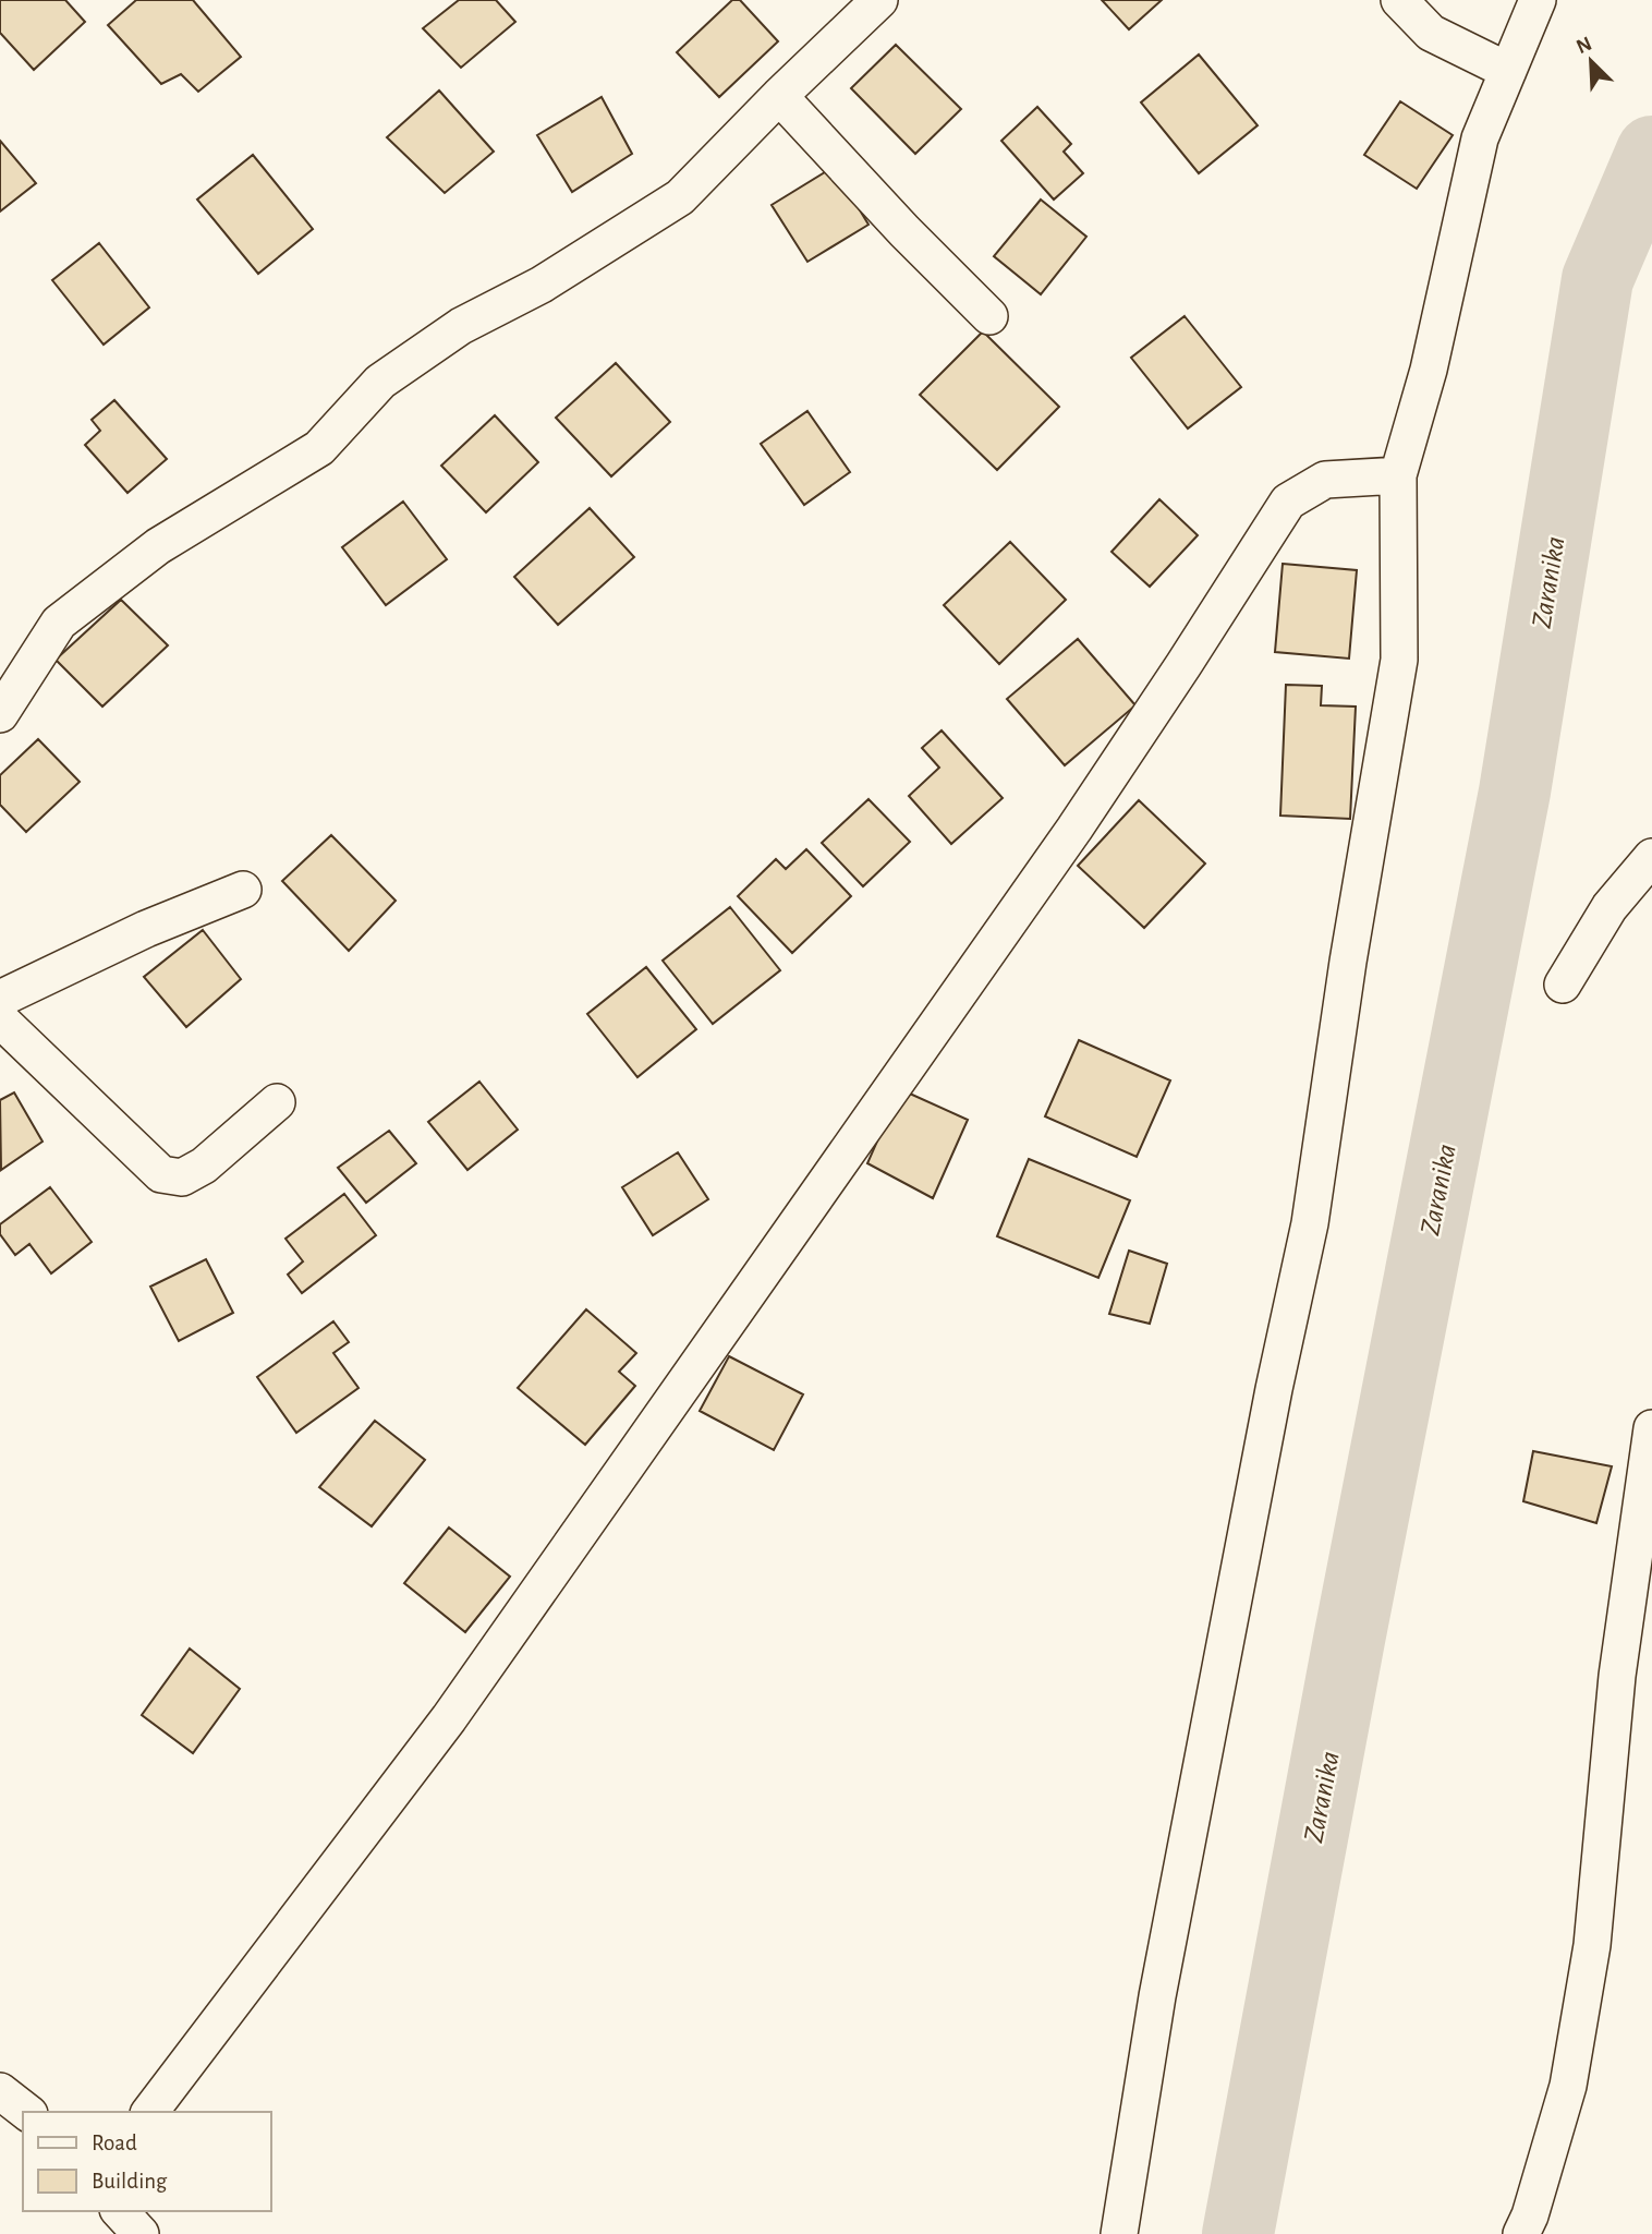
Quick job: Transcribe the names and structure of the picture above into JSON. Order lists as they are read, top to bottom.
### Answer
{
  "water": ["Zaranika"],
  "legend": ["Road", "Building"],
  "north": "top left"
}
